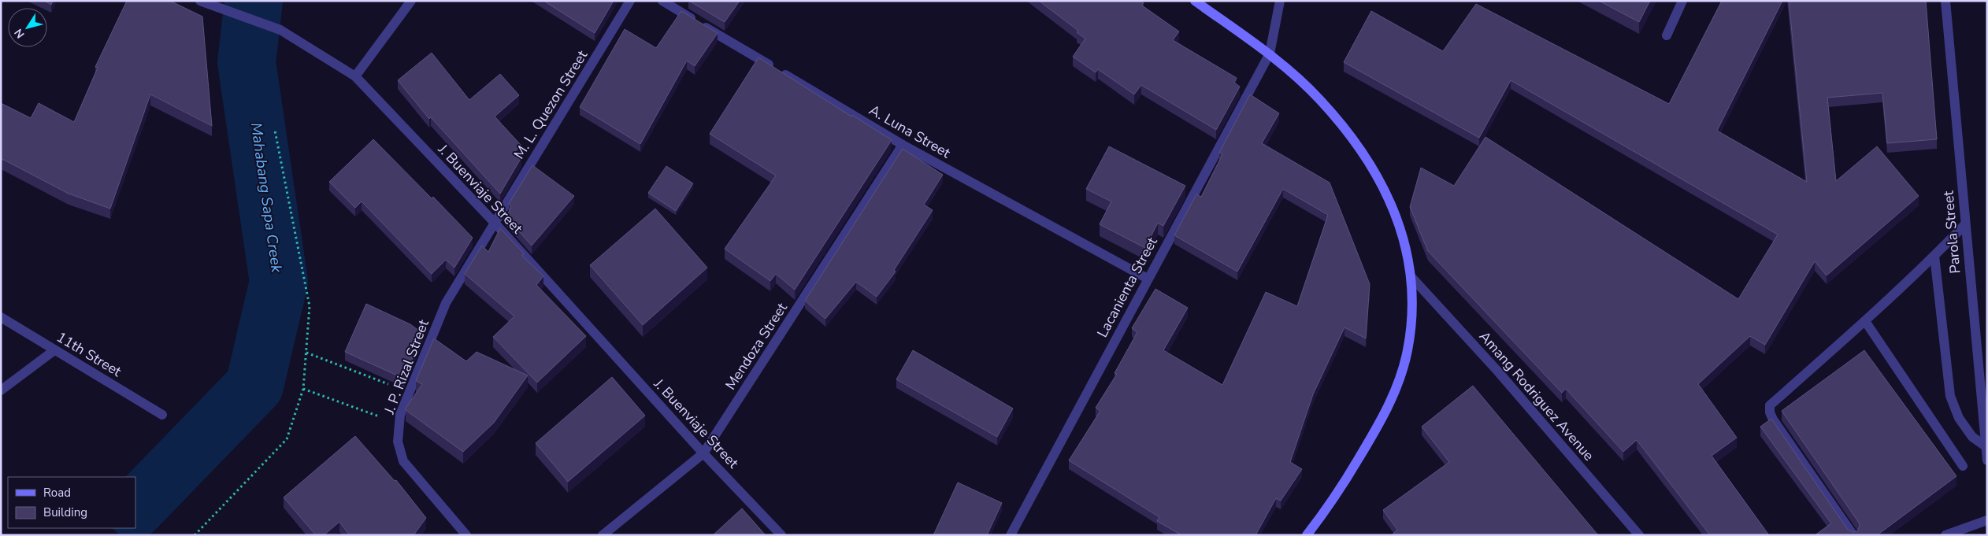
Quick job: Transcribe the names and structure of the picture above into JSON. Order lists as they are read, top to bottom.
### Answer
{
  "streets": {
    "street": [
      "M. L. Quezon Street",
      "A. Luna Street",
      "J. Buenviaje Street",
      "Parola Street",
      "Lacanienta Street",
      "Mendoza Street",
      "11th Street",
      "J. P. Rizal Street",
      "Amang Rodriguez Avenue"
    ]
  },
  "crossings": [
    ["M. L. Quezon Street", "J. Buenviaje Street"],
    ["M. L. Quezon Street", "J. P. Rizal Street"],
    ["A. Luna Street", "Lacanienta Street"],
    ["A. Luna Street", "Mendoza Street"],
    ["J. Buenviaje Street", "Mendoza Street"],
    ["J. Buenviaje Street", "J. P. Rizal Street"]
  ],
  "water": ["Mahabang Sapa Creek"],
  "legend": ["Road", "Building"],
  "north": "bottom left"
}
